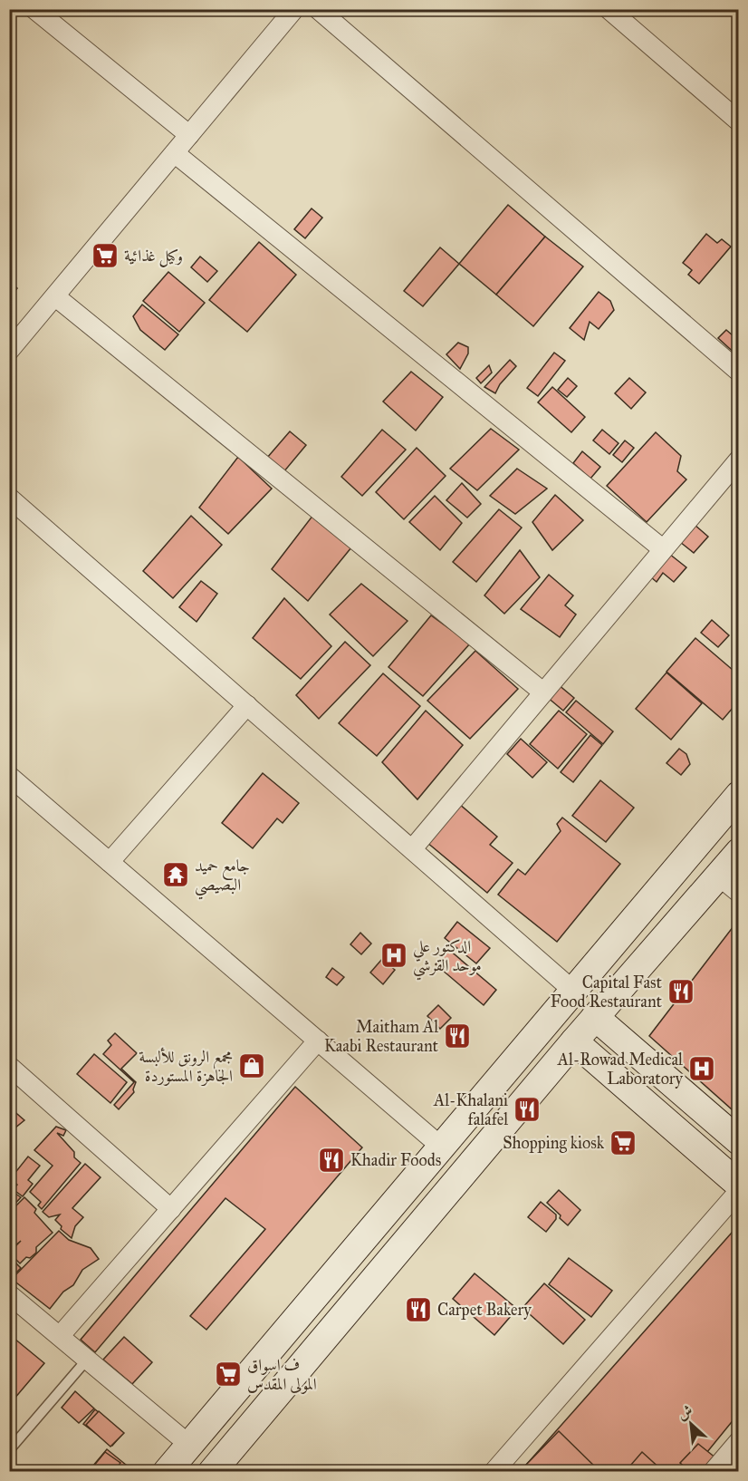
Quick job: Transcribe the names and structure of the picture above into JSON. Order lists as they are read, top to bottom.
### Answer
{
  "places": {
    "supermarket": ["وكيل غذائية", "Shopping kiosk", "ف اسواق المولى المقدس"],
    "temple": ["جامع حميد البصيصي"],
    "hospital": ["الدكتور علي موحد القرشي", "Al-Rowad Medical Laboratory"],
    "restaurant": [
      "Capital Fast Food Restaurant",
      "Maitham Al Kaabi Restaurant",
      "Al-Khalani falafel",
      "Khadir Foods",
      "Carpet Bakery"
    ],
    "shop": ["مجمع الرونق للألبسة الجاهزة المستوردة"]
  },
  "north": "top left"
}
